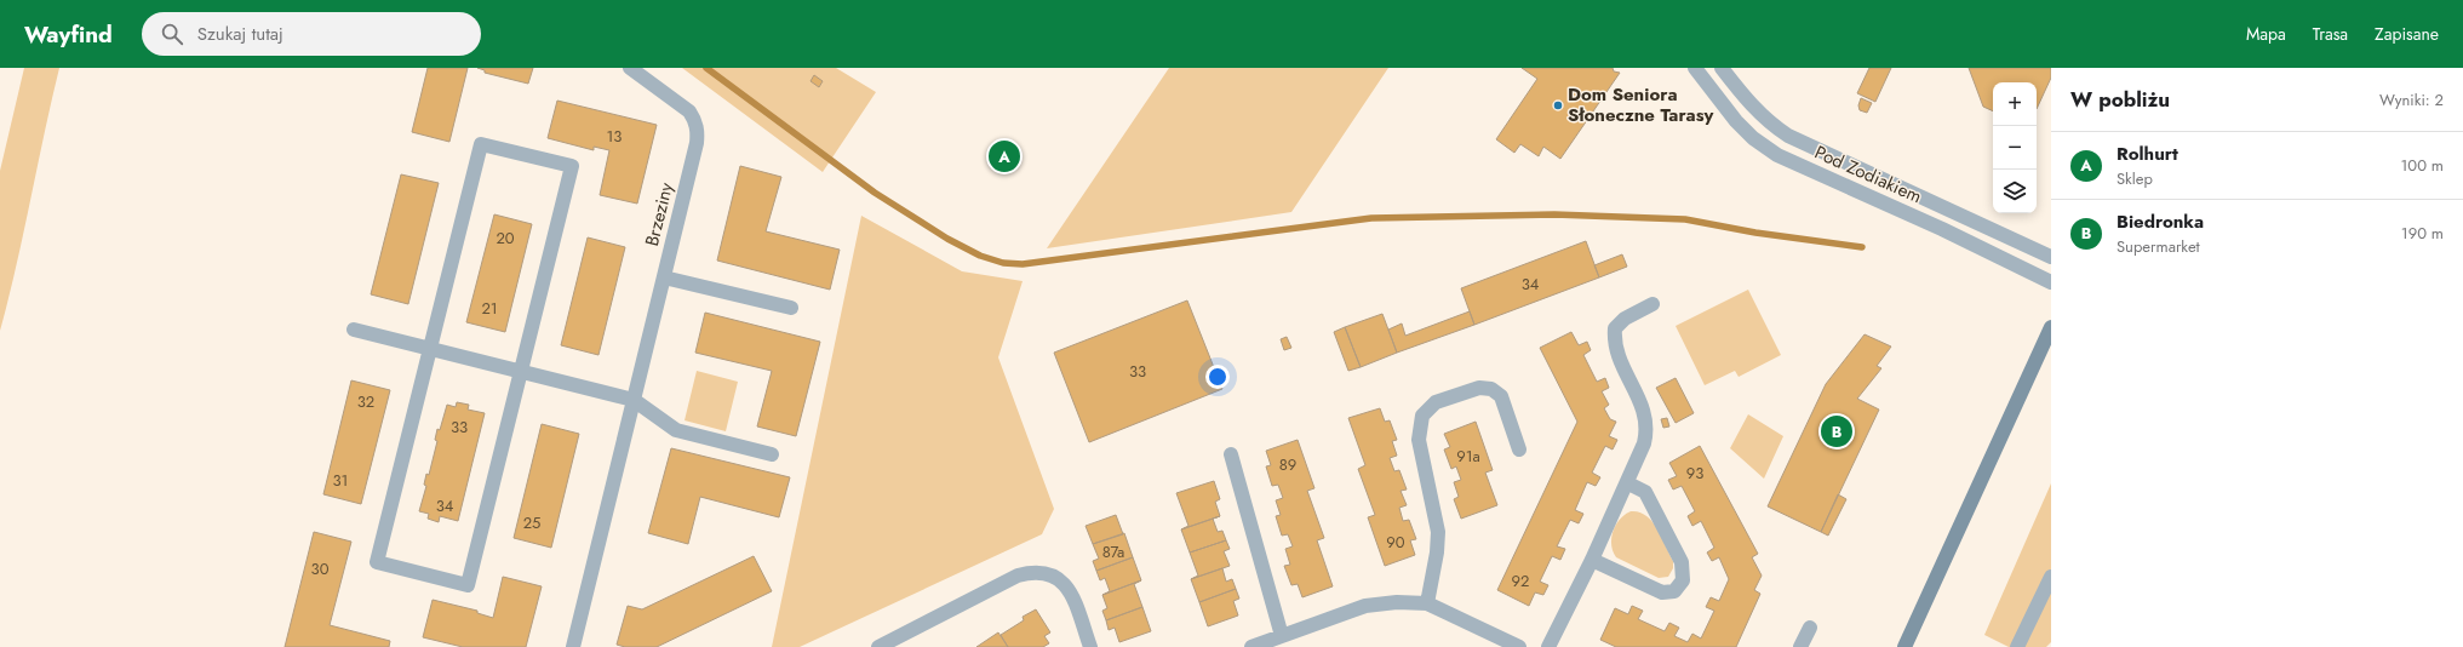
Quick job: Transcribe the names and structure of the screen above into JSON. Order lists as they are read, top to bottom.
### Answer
{
  "streets": {
    "street": ["Pod Zodiakiem", "Brzeziny"]
  },
  "places": ["Dom Seniora Słoneczne Tarasy"],
  "house_numbers": [
    "13",
    "20",
    "34",
    "21",
    "33",
    "32",
    "33",
    "91a",
    "89",
    "93",
    "31",
    "34",
    "25",
    "90",
    "87a",
    "30",
    "92"
  ],
  "page": {
    "header": "Wayfind",
    "search": "Szukaj tutaj",
    "nav": ["Mapa", "Trasa", "Zapisane"],
    "heading": ["W pobliżu", "Wyniki: 2"],
    "map_buttons": ["+", "−"],
    "list": [
      {
        "mark": "A",
        "name": "Rolhurt",
        "note": "Sklep",
        "value": "100 m"
      },
      {
        "mark": "B",
        "name": "Biedronka",
        "note": "Supermarket",
        "value": "190 m"
      }
    ],
    "pins": ["A", "B"]
  }
}
